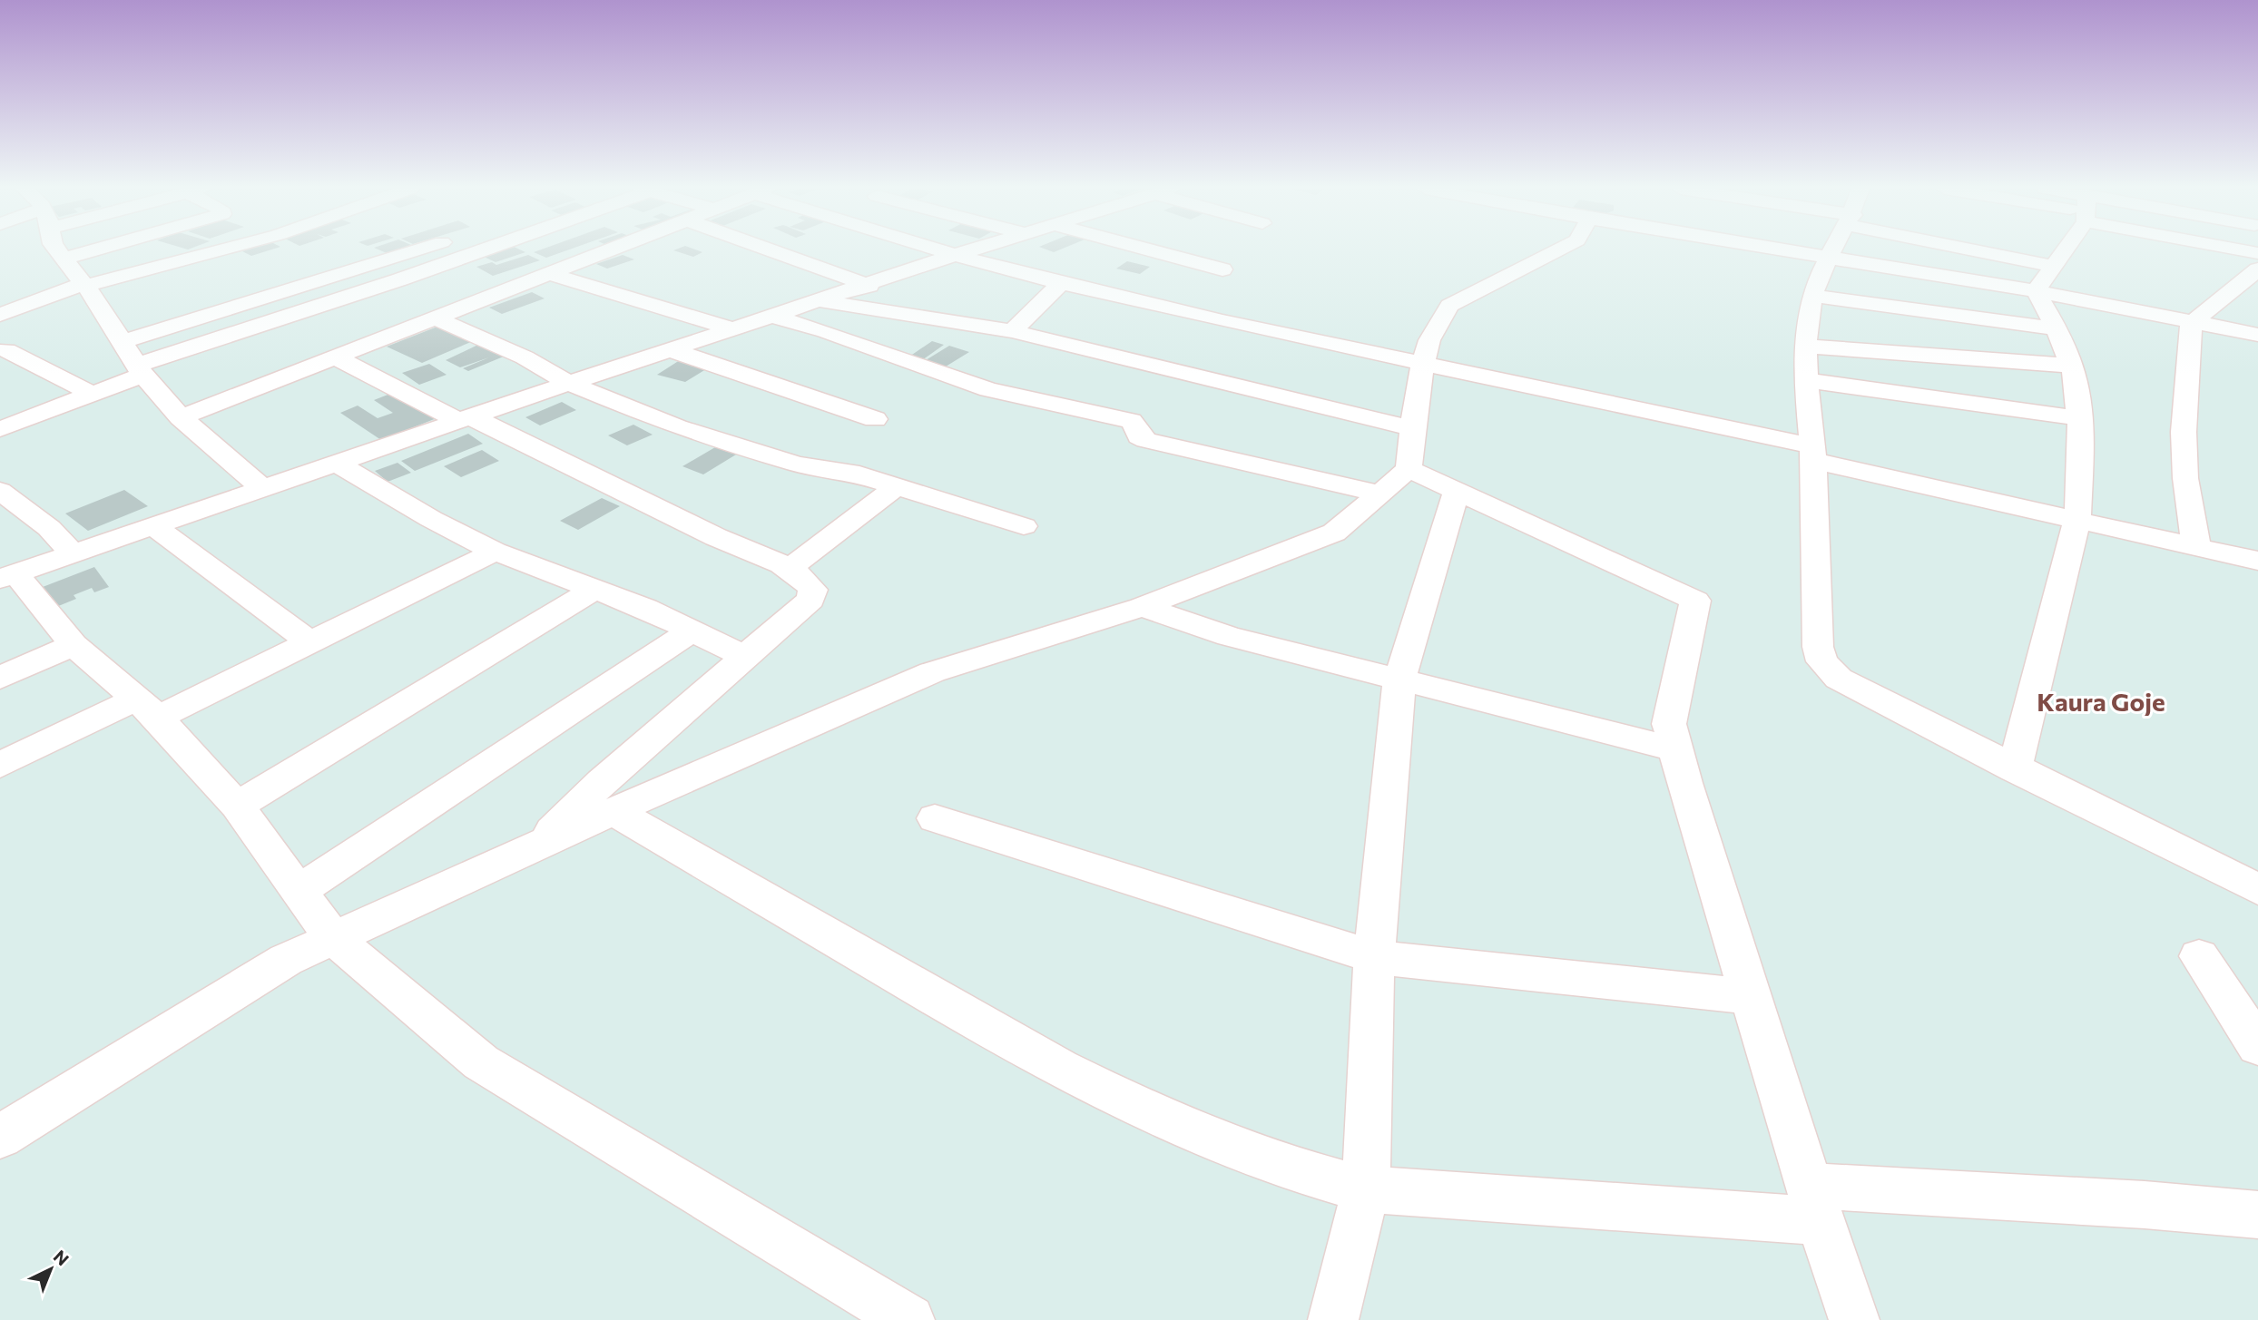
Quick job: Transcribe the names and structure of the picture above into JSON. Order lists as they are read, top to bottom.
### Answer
{
  "districts": ["Kaura Goje"],
  "north": "top right"
}
